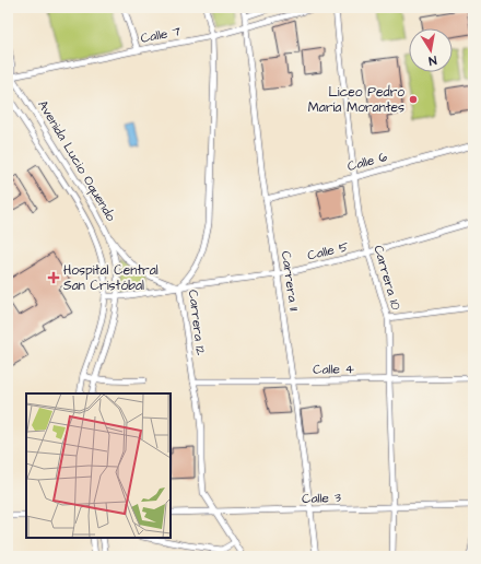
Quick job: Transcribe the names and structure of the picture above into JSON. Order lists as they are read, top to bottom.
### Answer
{
  "streets": {
    "street": [
      "Calle 7",
      "Avenida Lucio Oquendo",
      "Calle 6",
      "Calle 5",
      "Carrera 10",
      "Carrera 11",
      "Carrera 12",
      "Calle 4",
      "Calle 3"
    ]
  },
  "crossings": [
    ["Calle 7", "Avenida Lucio Oquendo"],
    ["Calle 7", "Carrera 11"],
    ["Calle 7", "Carrera 12"],
    ["Avenida Lucio Oquendo", "Calle 5"],
    ["Calle 6", "Carrera 10"],
    ["Calle 6", "Carrera 11"],
    ["Calle 5", "Carrera 10"],
    ["Calle 5", "Carrera 11"],
    ["Calle 5", "Carrera 12"],
    ["Carrera 10", "Calle 4"],
    ["Carrera 10", "Calle 3"],
    ["Carrera 11", "Calle 4"],
    ["Carrera 11", "Calle 3"],
    ["Carrera 12", "Calle 4"],
    ["Carrera 12", "Calle 3"]
  ],
  "places": {
    "other": ["Liceo Pedro María Morantes"],
    "health": ["Hospital Central San Cristóbal"]
  },
  "north": "bottom"
}
